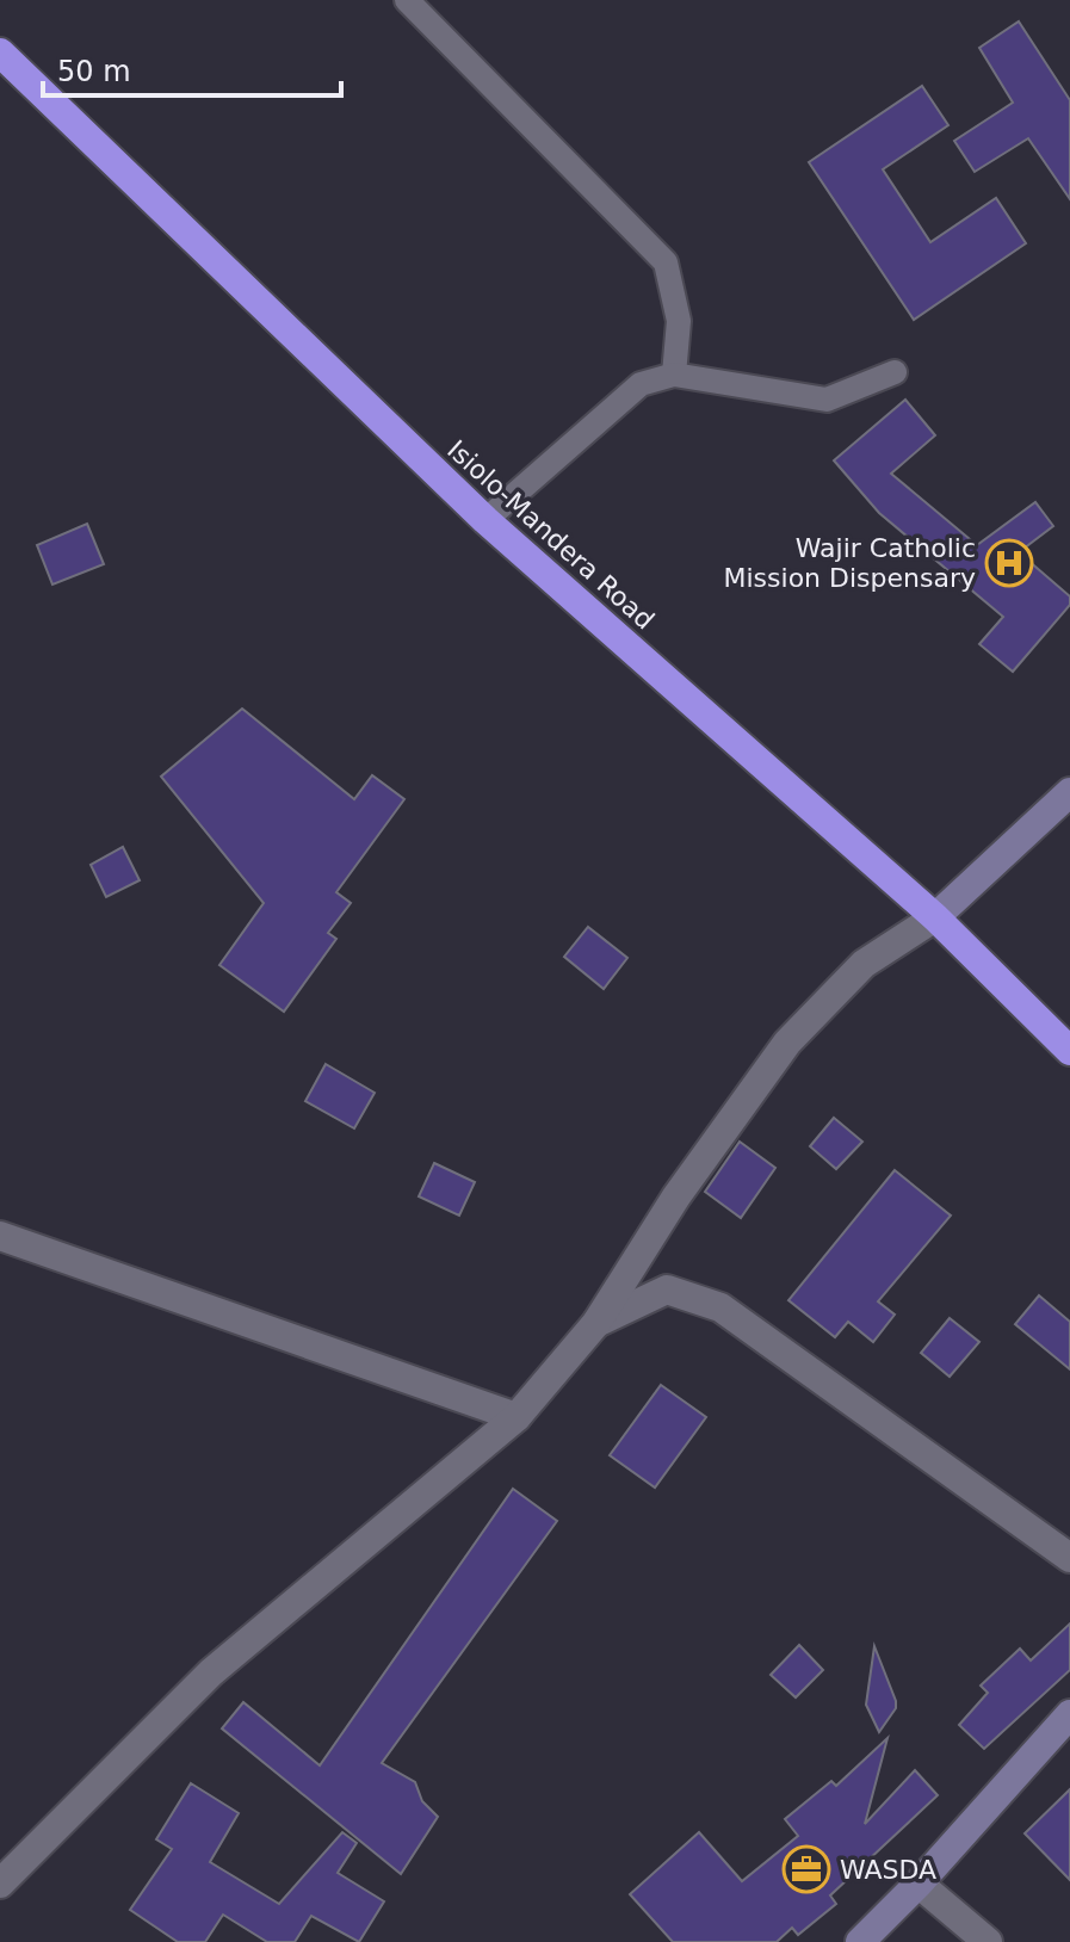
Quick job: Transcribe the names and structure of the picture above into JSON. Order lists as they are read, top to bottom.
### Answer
{
  "streets": {
    "highway": ["Isiolo-Mandera Road"]
  },
  "places": {
    "hospital": ["Wajir Catholic Mission Dispensary"],
    "office": ["WASDA"]
  },
  "scale_bar": "50 m"
}
